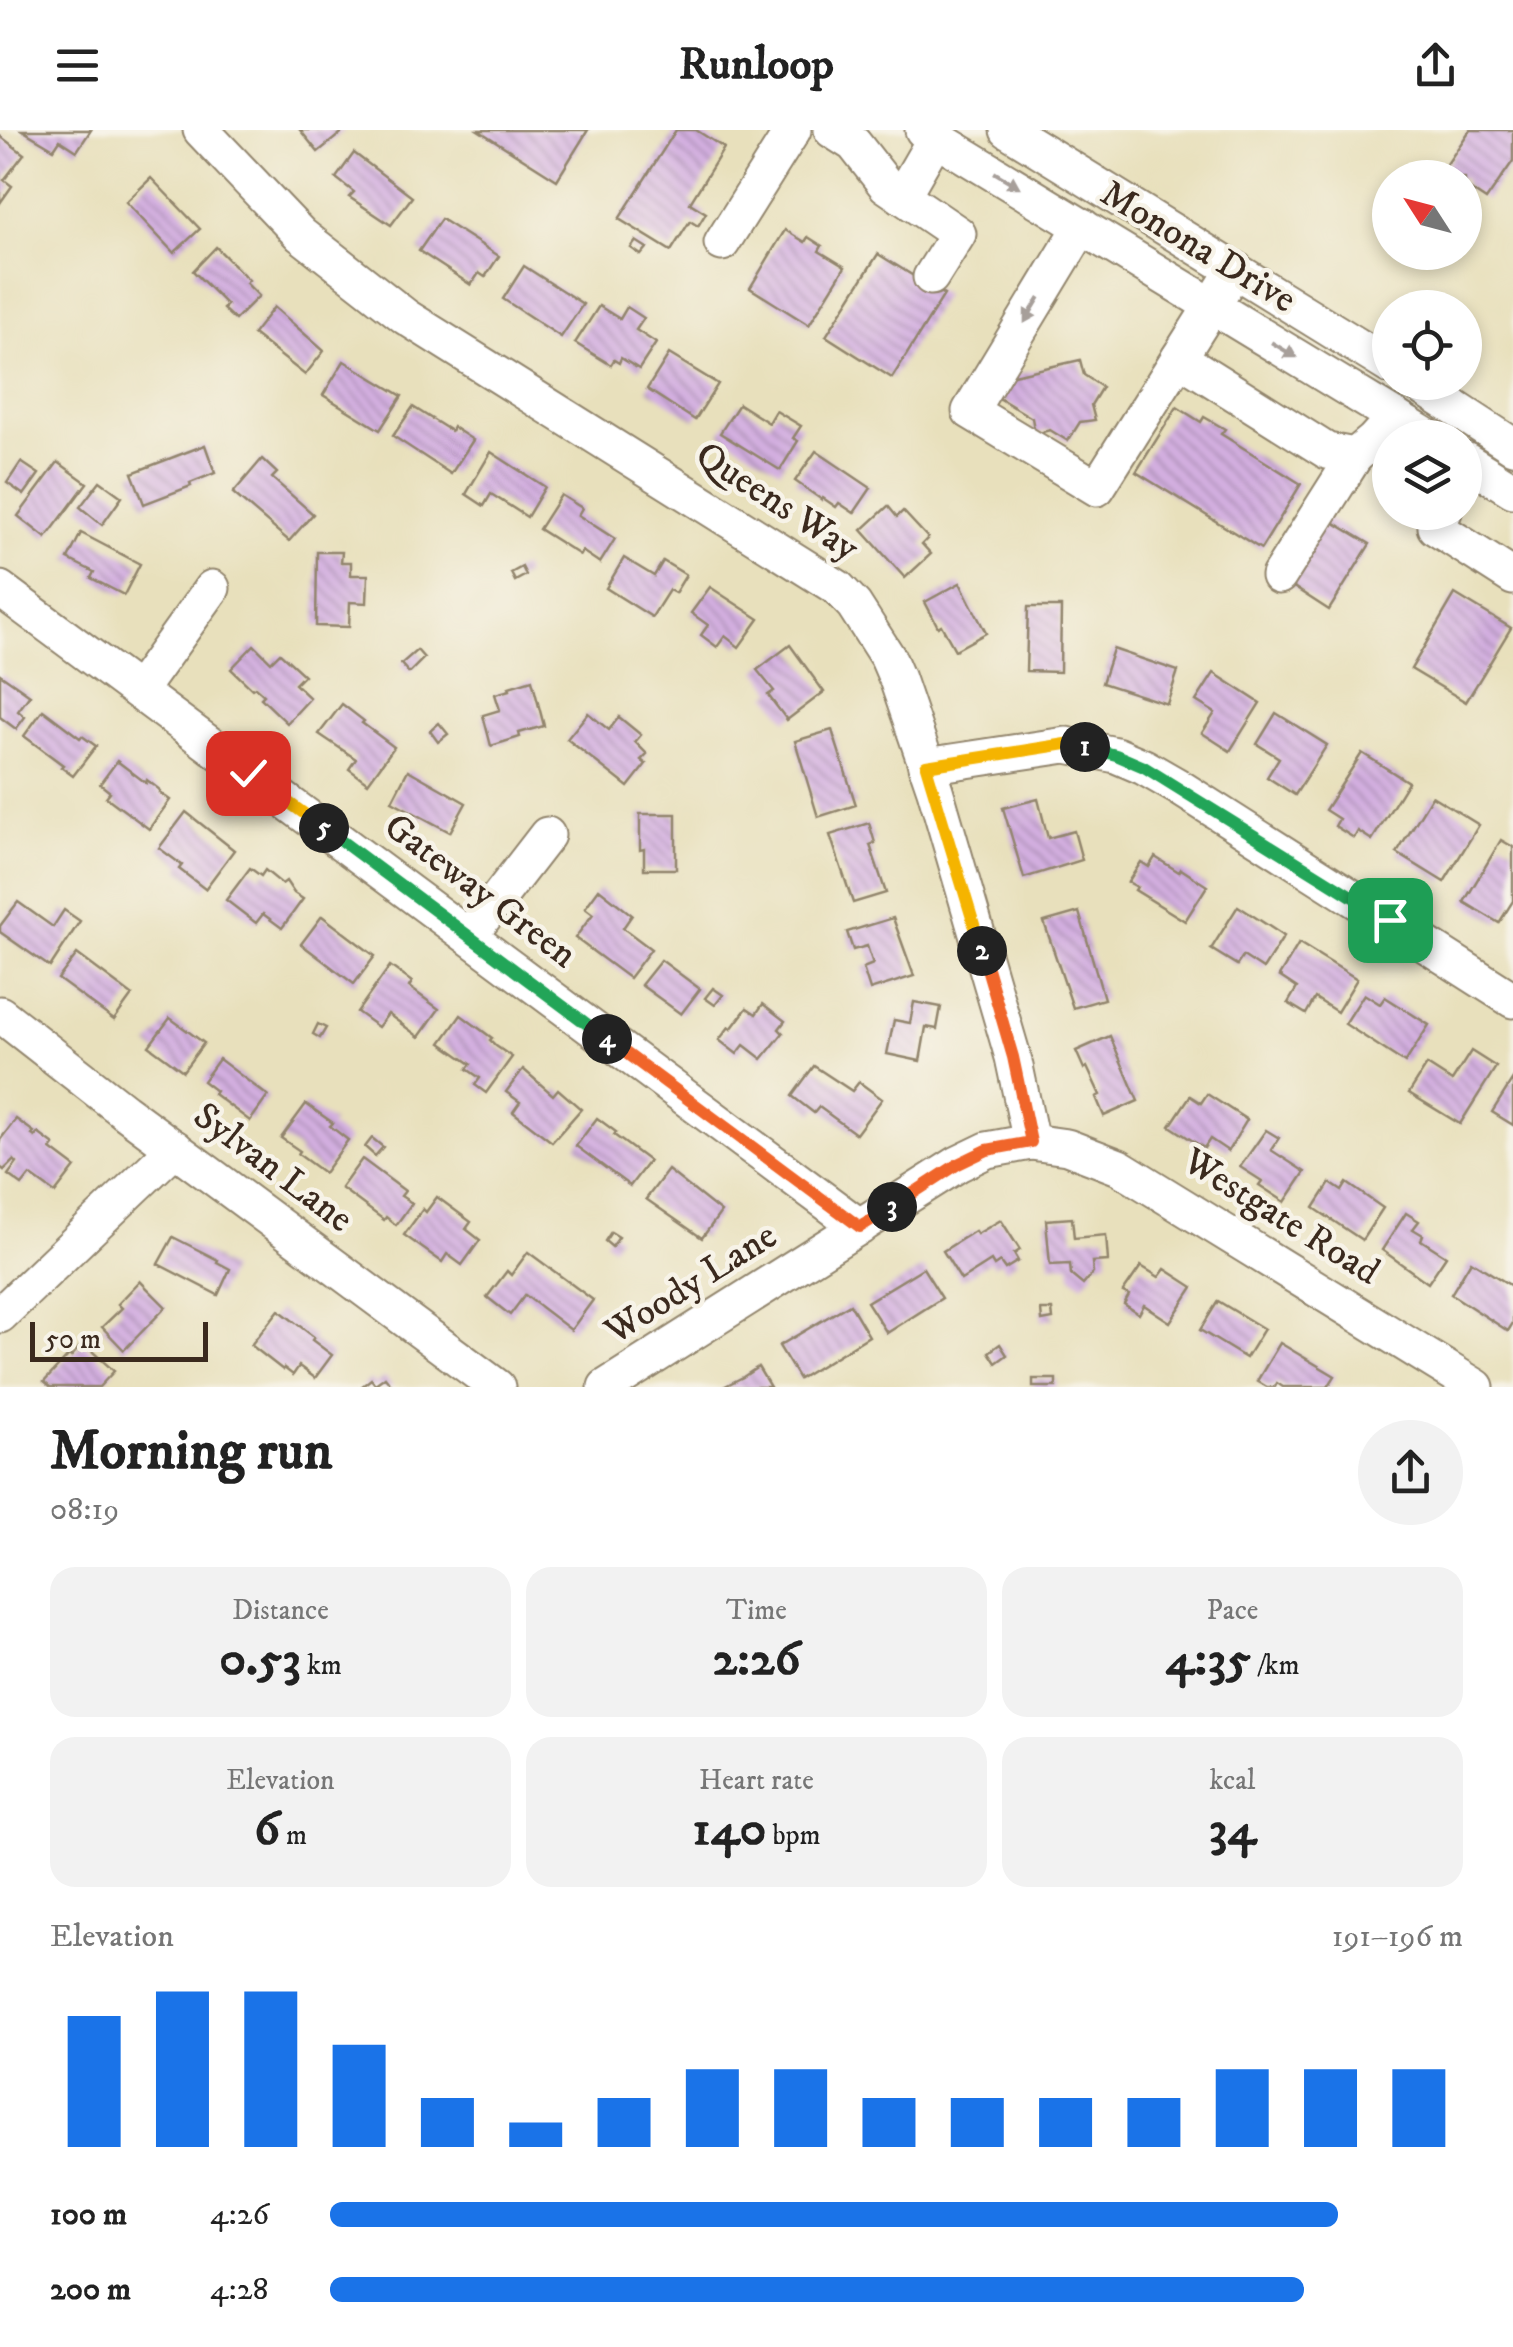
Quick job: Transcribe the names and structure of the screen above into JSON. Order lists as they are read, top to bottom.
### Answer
{
  "streets": {
    "street": [
      "Monona Drive",
      "Queens Way",
      "Gateway Green",
      "Sylvan Lane",
      "Westgate Road",
      "Woody Lane"
    ]
  },
  "crossings": [
    ["Queens Way", "Westgate Road"],
    ["Queens Way", "Woody Lane"],
    ["Gateway Green", "Woody Lane"],
    ["Westgate Road", "Woody Lane"]
  ],
  "scale_bar": "50 m",
  "north": "top left",
  "page": {
    "header": "Runloop",
    "pins": [
      "1",
      "5",
      "2",
      "4",
      "3"
    ],
    "scale": "50 m",
    "heading": ["Morning run", "08:19"],
    "stats": [
      ["Distance", "0.53 km"],
      ["Time", "2:26"],
      ["Pace", "4:35 /km"],
      ["Elevation", "6 m"],
      ["Heart rate", "140 bpm"],
      ["kcal", "34"]
    ],
    "chart": ["Elevation", "191–196 m"],
    "list": [
      {
        "name": "100 m",
        "note": "4:26"
      },
      {
        "name": "200 m",
        "note": "4:28"
      }
    ]
  }
}
